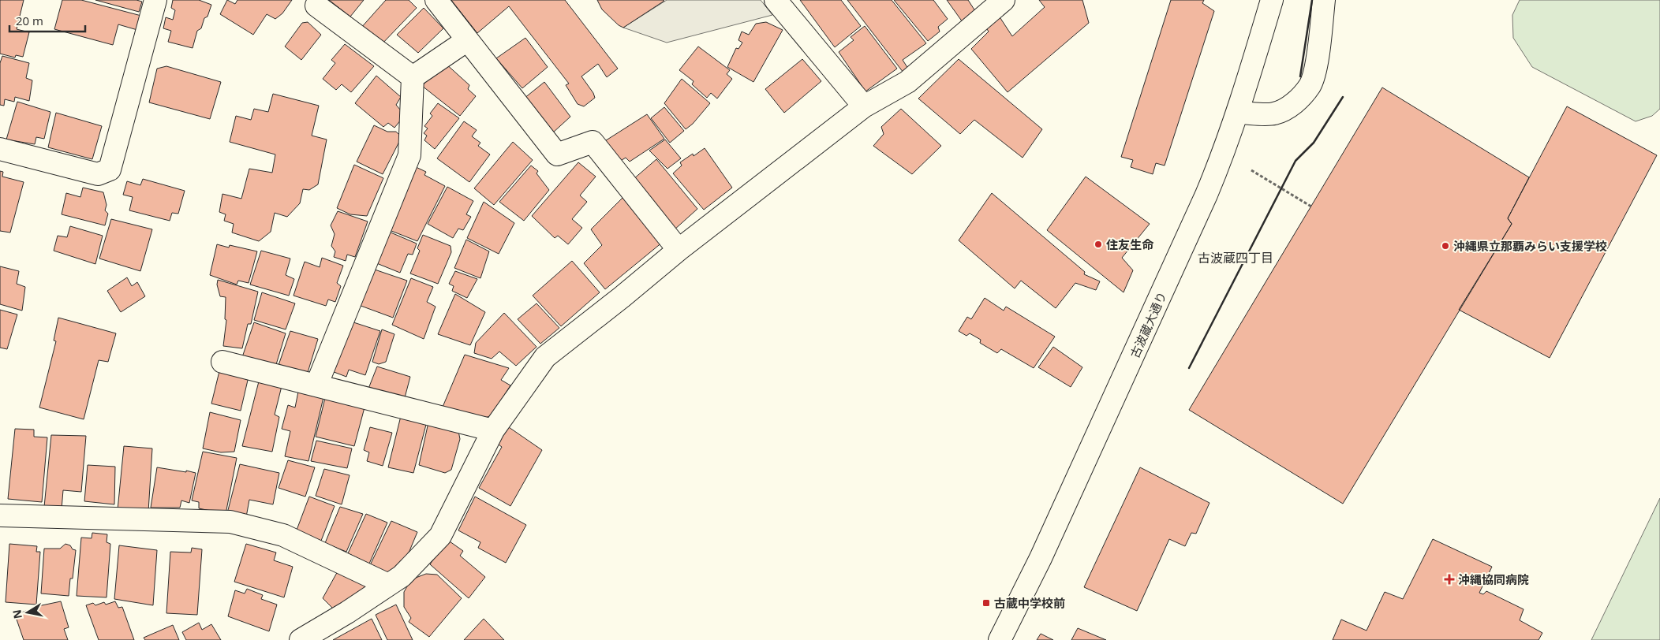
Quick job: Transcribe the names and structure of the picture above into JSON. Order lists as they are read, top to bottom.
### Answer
{
  "streets": {
    "main road": ["古波蔵大通り"]
  },
  "districts": ["古波蔵四丁目"],
  "places": {
    "other": ["住友生命", "沖縄県立那覇みらい支援学校"],
    "health": ["沖縄協同病院"],
    "transit": ["古蔵中学校前"]
  },
  "scale_bar": "20 m",
  "north": "left"
}
